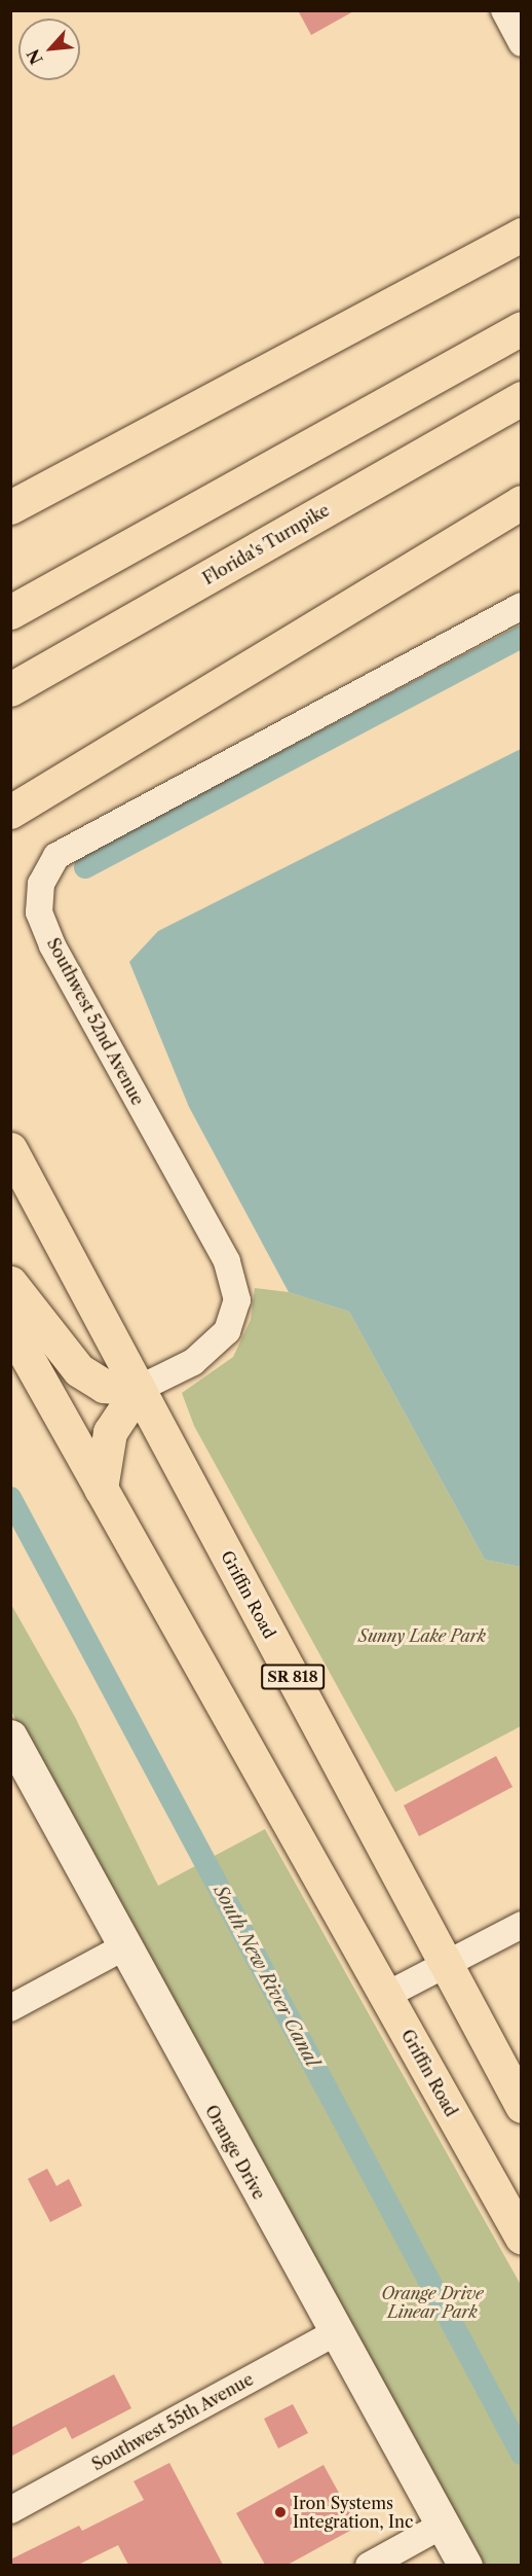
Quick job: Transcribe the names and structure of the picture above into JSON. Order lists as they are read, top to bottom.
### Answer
{
  "streets": {
    "main road": ["Florida's Turnpike", "Griffin Road", "SR 818"],
    "street": ["Southwest 52nd Avenue", "Orange Drive", "Southwest 55th Avenue"]
  },
  "crossings": [
    ["Southwest 52nd Avenue", "Griffin Road"],
    ["Orange Drive", "Southwest 55th Avenue"]
  ],
  "water": ["South New River Canal"],
  "parks": ["Sunny Lake Park", "Orange Drive Linear Park"],
  "places": ["Iron Systems Integration, Inc"],
  "north": "bottom left"
}
